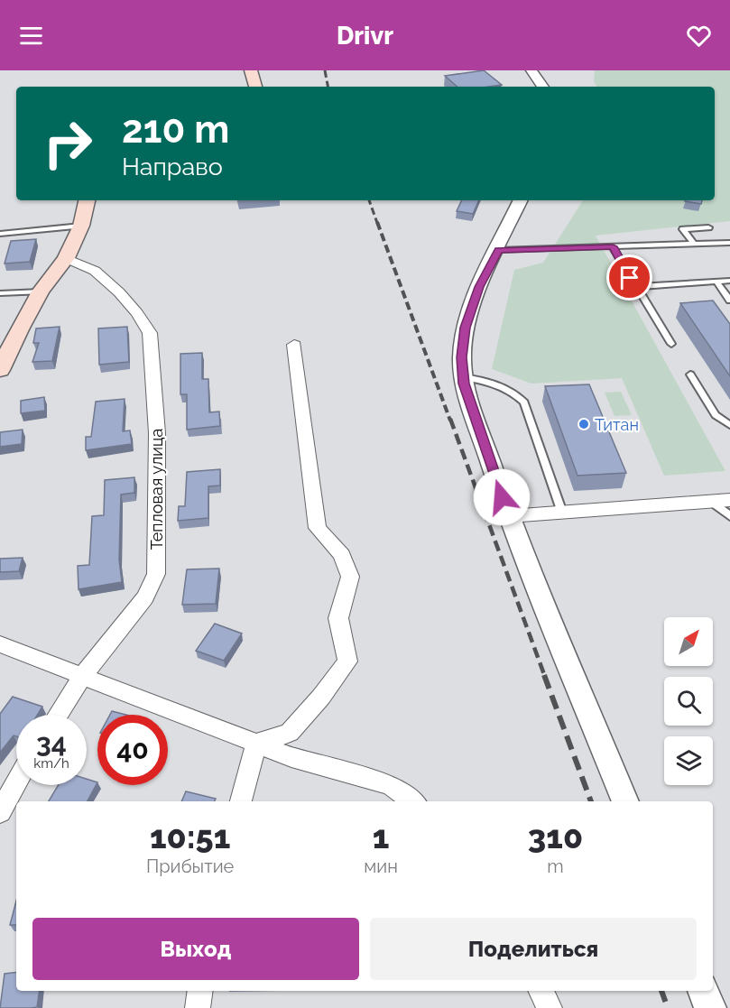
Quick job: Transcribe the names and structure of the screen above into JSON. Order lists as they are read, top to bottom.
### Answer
{
  "streets": {
    "street": ["Тепловая улица"]
  },
  "places": ["Титан"],
  "north": "top right",
  "page": {
    "header": "Drivr",
    "turn": ["210 m", "Направо"],
    "speed": "34 km/h",
    "limit": "40",
    "eta": [
      "10:51",
      "Прибытие",
      "1",
      "мин",
      "310",
      "m"
    ],
    "buttons": ["Выход", "Поделиться"]
  }
}
